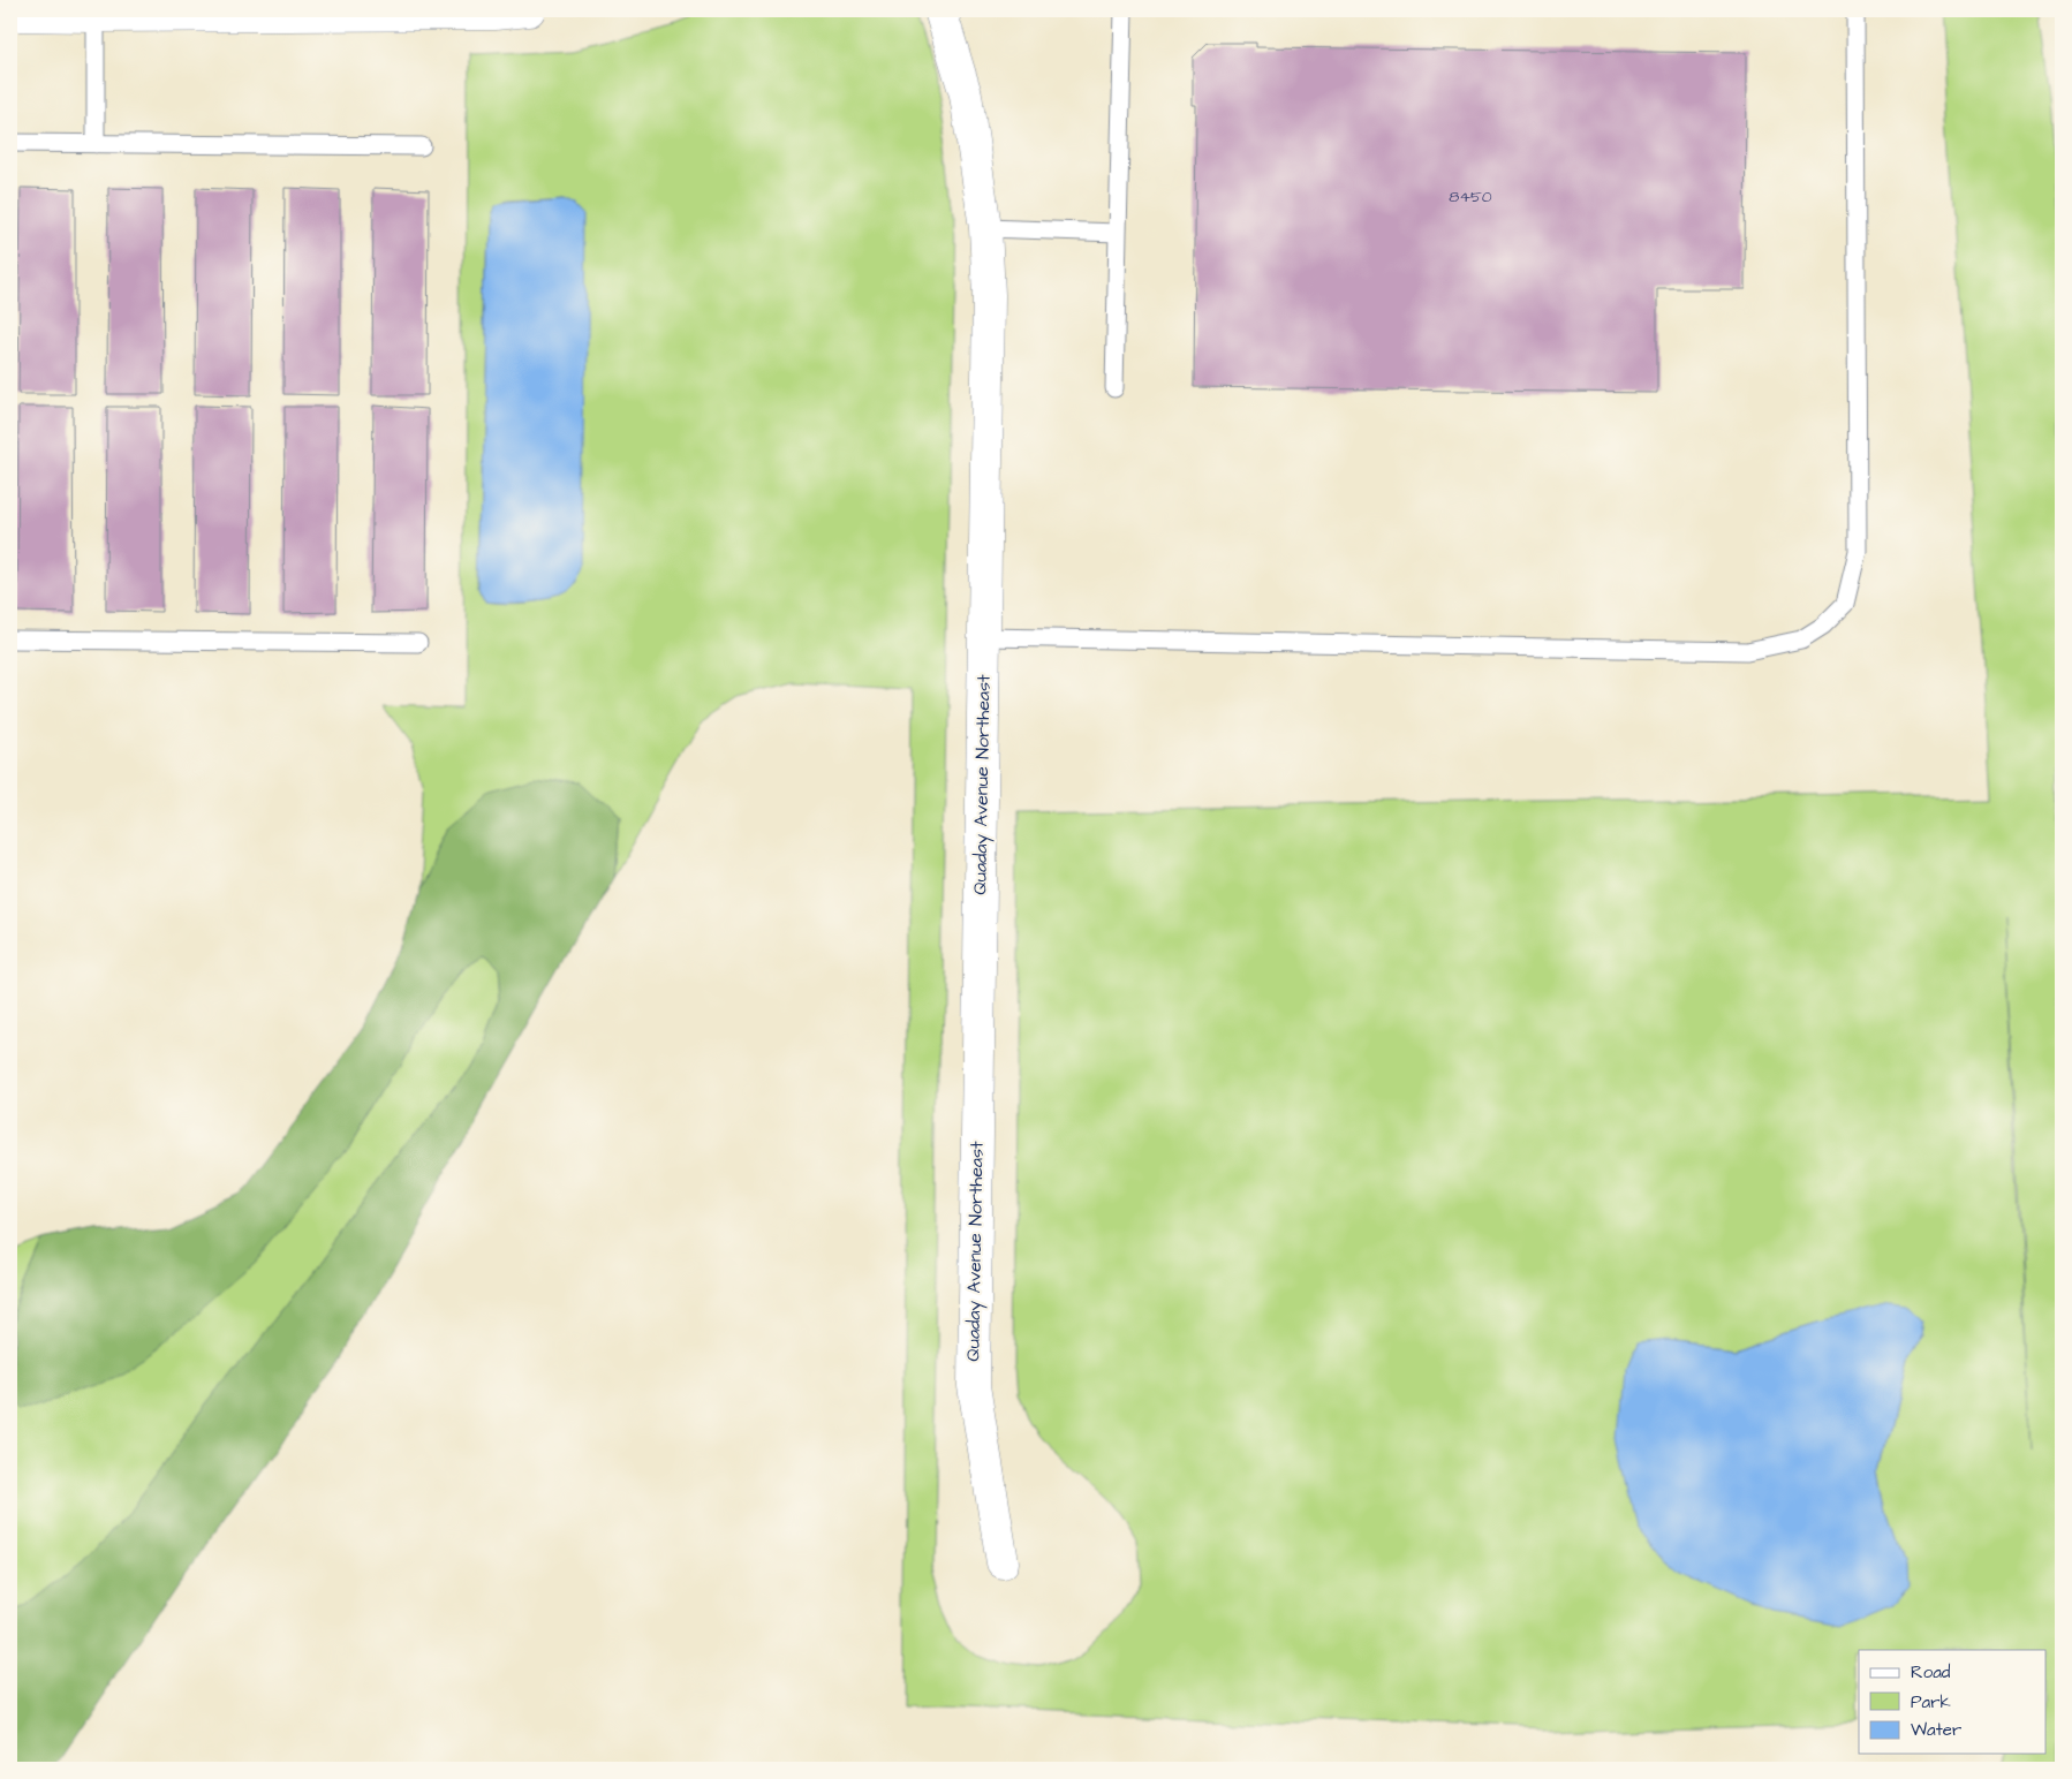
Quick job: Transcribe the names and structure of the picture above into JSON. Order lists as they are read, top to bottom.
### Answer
{
  "streets": {
    "street": ["Quaday Avenue Northeast"]
  },
  "house_numbers": ["8450"],
  "legend": ["Road", "Park", "Water"]
}
